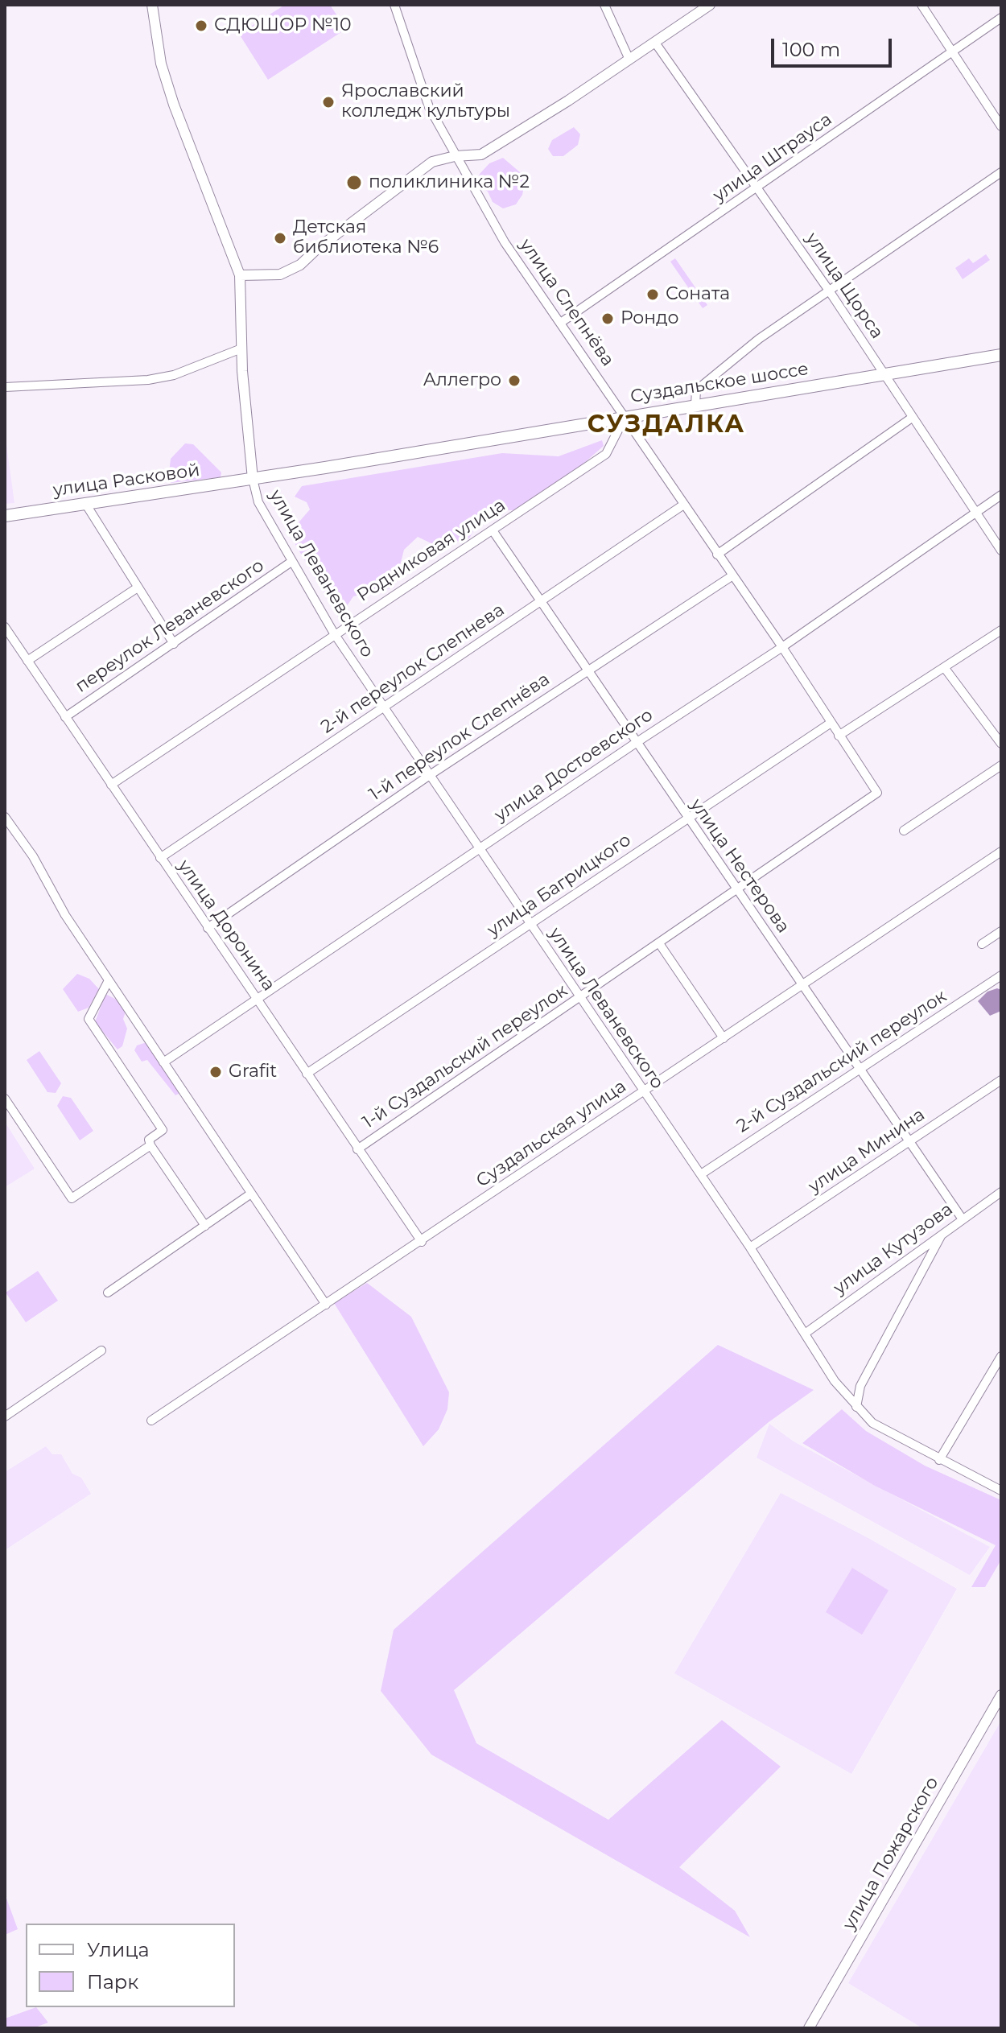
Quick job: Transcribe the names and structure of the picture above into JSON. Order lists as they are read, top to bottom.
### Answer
{
  "streets": {
    "main road": ["Суздальское шоссе", "улица Расковой"],
    "street": [
      "улица Штрауса",
      "улица Щорса",
      "улица Слепнёва",
      "Родниковая улица",
      "улица Леваневского",
      "переулок Леваневского",
      "2-й переулок Слепнева",
      "1-й переулок Слепнёва",
      "улица Достоевского",
      "улица Нестерова",
      "улица Багрицкого",
      "улица Доронина",
      "1-й Суздальский переулок",
      "2-й Суздальский переулок",
      "Суздальская улица",
      "улица Минина",
      "улица Кутузова",
      "улица Пожарского"
    ]
  },
  "crossings": [
    ["улица Штрауса", "улица Щорса"],
    ["улица Штрауса", "улица Слепнёва"],
    ["улица Щорса", "Суздальское шоссе"],
    ["улица Щорса", "улица Достоевского"],
    ["улица Слепнёва", "Суздальское шоссе"],
    ["улица Слепнёва", "Родниковая улица"],
    ["улица Слепнёва", "2-й переулок Слепнева"],
    ["улица Слепнёва", "1-й переулок Слепнёва"],
    ["улица Слепнёва", "улица Достоевского"],
    ["улица Слепнёва", "улица Багрицкого"],
    ["улица Слепнёва", "1-й Суздальский переулок"],
    ["Суздальское шоссе", "улица Расковой"],
    ["Суздальское шоссе", "Родниковая улица"],
    ["Суздальское шоссе", "улица Леваневского"],
    ["улица Расковой", "улица Леваневского"],
    ["Родниковая улица", "улица Леваневского"],
    ["Родниковая улица", "улица Нестерова"],
    ["Родниковая улица", "улица Доронина"],
    ["улица Леваневского", "переулок Леваневского"],
    ["улица Леваневского", "2-й переулок Слепнева"],
    ["улица Леваневского", "1-й переулок Слепнёва"],
    ["улица Леваневского", "улица Достоевского"],
    ["улица Леваневского", "улица Багрицкого"],
    ["улица Леваневского", "1-й Суздальский переулок"],
    ["улица Леваневского", "2-й Суздальский переулок"],
    ["улица Леваневского", "Суздальская улица"],
    ["улица Леваневского", "улица Минина"],
    ["улица Леваневского", "улица Кутузова"],
    ["переулок Леваневского", "улица Доронина"],
    ["2-й переулок Слепнева", "улица Нестерова"],
    ["2-й переулок Слепнева", "улица Доронина"],
    ["1-й переулок Слепнёва", "улица Нестерова"],
    ["1-й переулок Слепнёва", "улица Доронина"],
    ["улица Достоевского", "улица Нестерова"],
    ["улица Достоевского", "улица Доронина"],
    ["улица Нестерова", "улица Багрицкого"],
    ["улица Нестерова", "1-й Суздальский переулок"],
    ["улица Нестерова", "2-й Суздальский переулок"],
    ["улица Нестерова", "Суздальская улица"],
    ["улица Нестерова", "улица Минина"],
    ["улица Нестерова", "улица Кутузова"],
    ["улица Багрицкого", "улица Доронина"],
    ["улица Доронина", "1-й Суздальский переулок"],
    ["улица Доронина", "Суздальская улица"]
  ],
  "districts": ["СУЗДАЛКА"],
  "places": [
    "СДЮШОР №10",
    "Ярославский колледж культуры",
    "поликлиника №2",
    "Детская библиотека №6",
    "Соната",
    "Рондо",
    "Аллегро",
    "Grafit"
  ],
  "legend": ["Улица", "Парк"],
  "scale_bar": "100 m"
}
